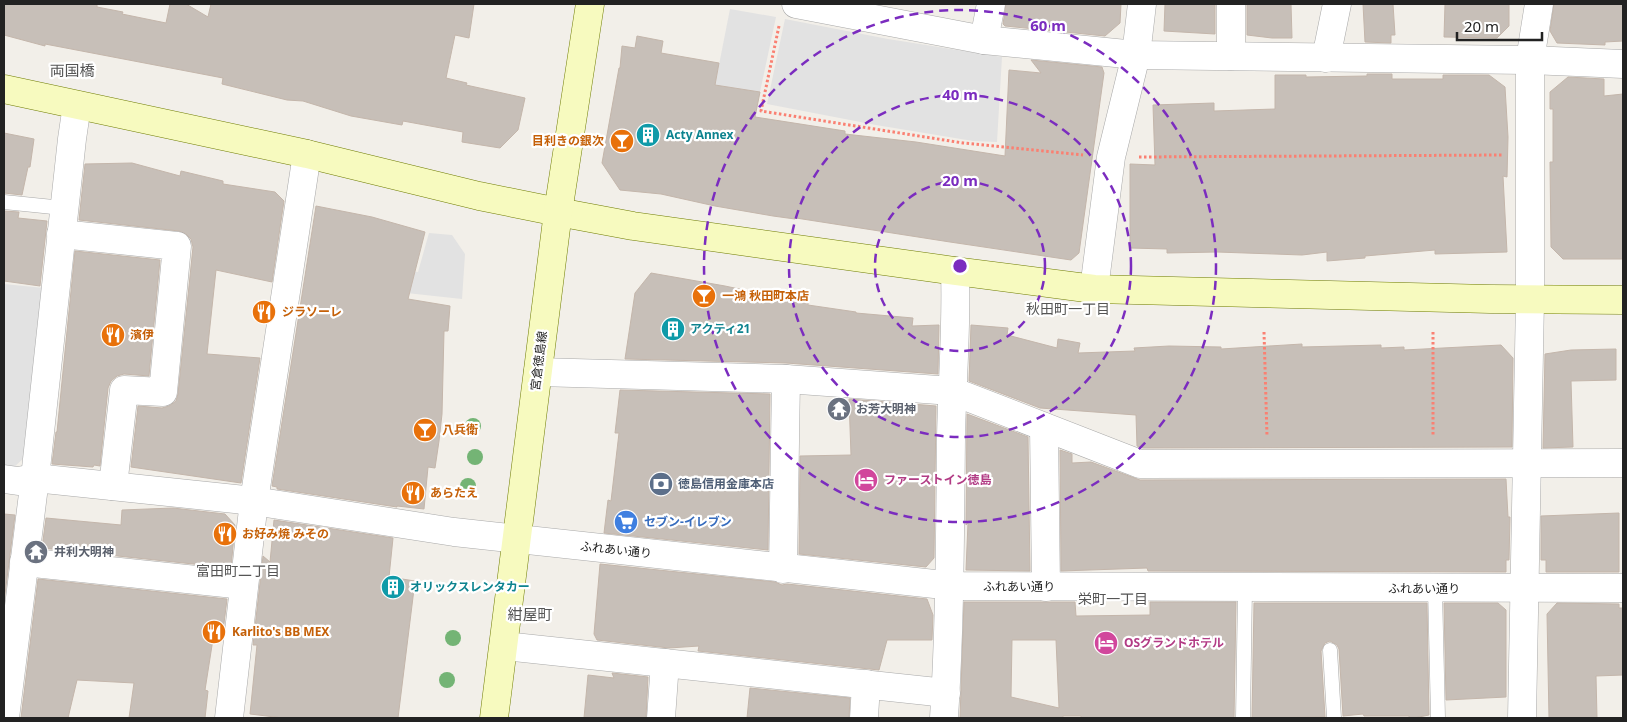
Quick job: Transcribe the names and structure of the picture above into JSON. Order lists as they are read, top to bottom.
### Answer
{
  "streets": {
    "street": ["宮倉徳島線", "ふれあい通り"]
  },
  "crossings": [
    ["宮倉徳島線", "ふれあい通り"]
  ],
  "districts": [
    "両国橋",
    "秋田町一丁目",
    "富田町二丁目",
    "栄町一丁目",
    "紺屋町"
  ],
  "places": {
    "building": ["Acty Annex", "アクティ21", "オリックスレンタカー"],
    "bar": ["目利きの銀次", "一鴻 秋田町本店", "八兵衛"],
    "restaurant": [
      "ジラソーレ",
      "濱伊",
      "あらたえ",
      "お好み焼 みその",
      "Karlito's BB MEX"
    ],
    "temple": ["お芳大明神", "井利大明神"],
    "hotel": ["ファーストイン徳島", "OSグランドホテル"],
    "bank": ["徳島信用金庫本店"],
    "supermarket": ["セブン-イレブン"]
  },
  "scale_bar": "20 m",
  "rings": ["60 m", "40 m", "20 m"]
}
